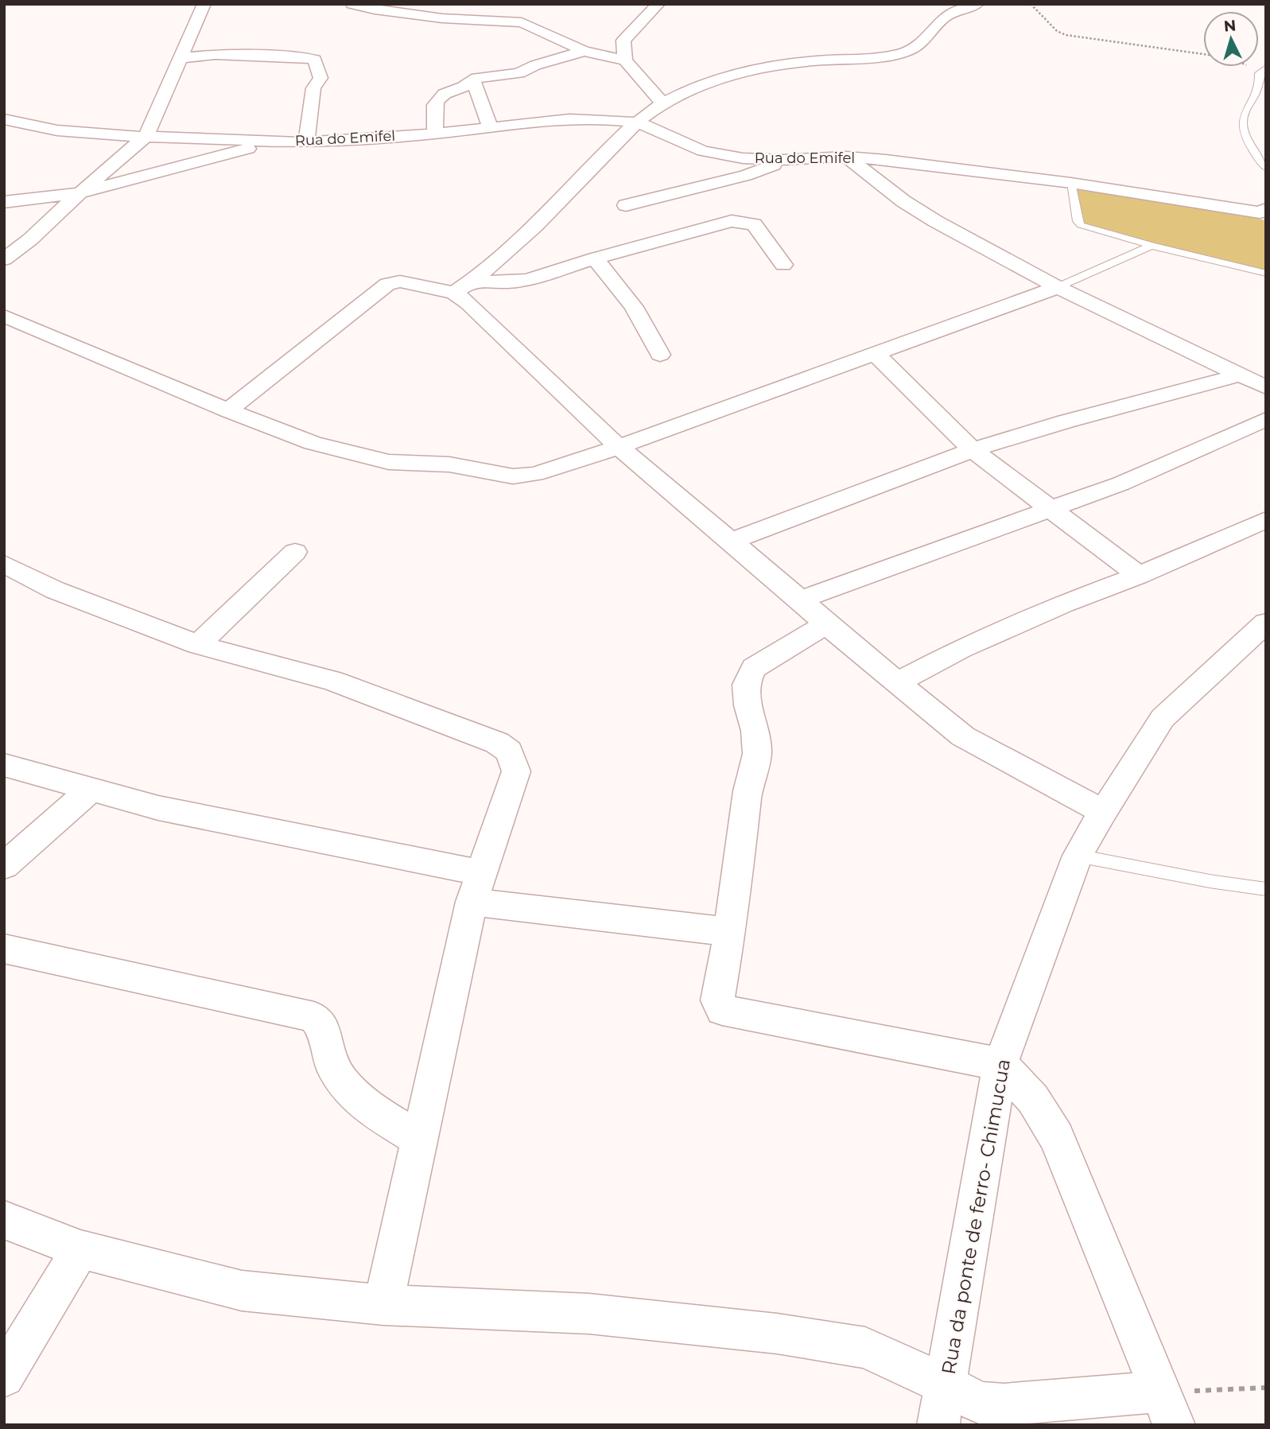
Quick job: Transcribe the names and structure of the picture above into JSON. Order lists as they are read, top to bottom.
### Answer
{
  "streets": {
    "street": ["Rua do Emifel", "Rua da ponte de ferro- Chimucua"]
  },
  "north": "top"
}
